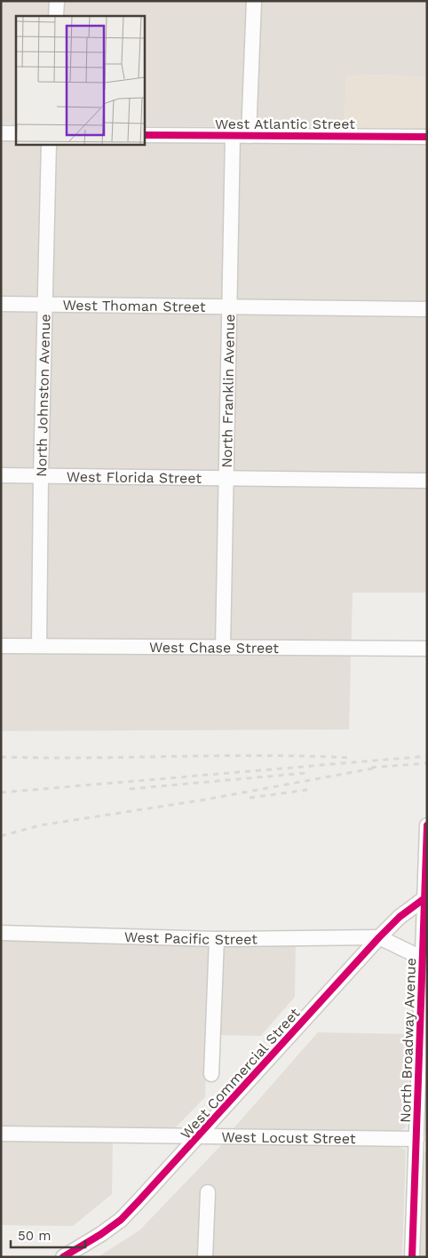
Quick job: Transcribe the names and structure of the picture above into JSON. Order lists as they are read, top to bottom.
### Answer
{
  "streets": {
    "street": [
      "West Atlantic Street",
      "West Thoman Street",
      "North Franklin Avenue",
      "North Johnston Avenue",
      "West Florida Street",
      "West Chase Street",
      "West Pacific Street",
      "North Broadway Avenue",
      "West Commercial Street",
      "West Locust Street"
    ]
  },
  "crossings": [
    ["West Atlantic Street", "North Franklin Avenue"],
    ["West Thoman Street", "North Franklin Avenue"],
    ["West Thoman Street", "North Johnston Avenue"],
    ["North Franklin Avenue", "West Florida Street"],
    ["North Franklin Avenue", "West Chase Street"],
    ["North Johnston Avenue", "West Florida Street"],
    ["North Johnston Avenue", "West Chase Street"],
    ["West Pacific Street", "West Commercial Street"],
    ["North Broadway Avenue", "West Commercial Street"],
    ["North Broadway Avenue", "West Locust Street"],
    ["West Commercial Street", "West Locust Street"]
  ],
  "scale_bar": "50 m"
}
